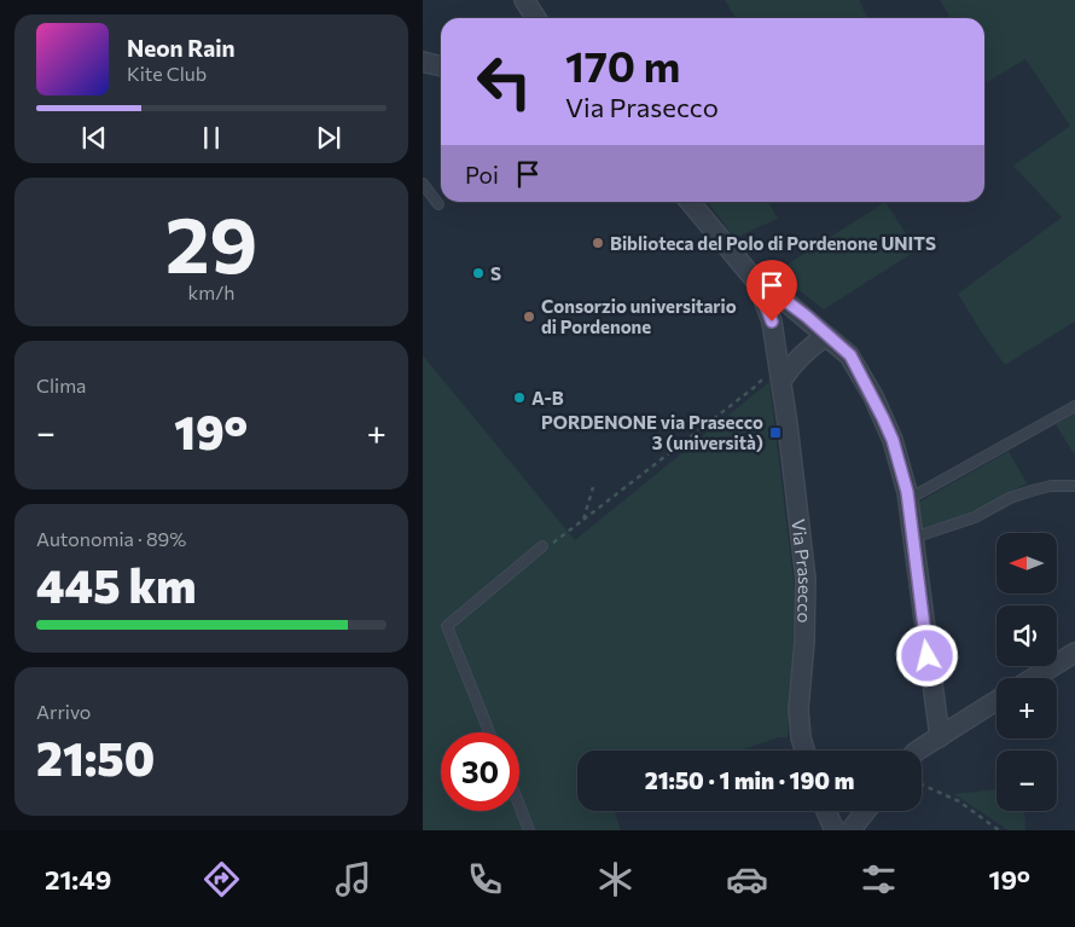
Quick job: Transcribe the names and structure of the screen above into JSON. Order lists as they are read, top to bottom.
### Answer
{
  "streets": {
    "street": ["Via Prasecco"]
  },
  "places": {
    "other": [
      "Biblioteca del Polo di Pordenone UNITS",
      "S",
      "Consorzio universitario di Pordenone",
      "A-B"
    ],
    "transit": ["PORDENONE via Prasecco 3 (università)"]
  },
  "north": "left",
  "page": {
    "turn": ["170 m", "Via Prasecco"],
    "song": ["Neon Rain", "Kite Club"],
    "then": "Poi",
    "tile": [
      ["29", "km/h"],
      "Clima",
      ["Autonomia · 89%", "445 km"],
      ["Arrivo", "21:50"]
    ],
    "heat": ["−", "19°", "+"],
    "map_buttons": ["+", "−"],
    "limit": "30",
    "trip": "21:50 · 1 min · 190 m",
    "tabs": ["21:49", "19°"]
  }
}
